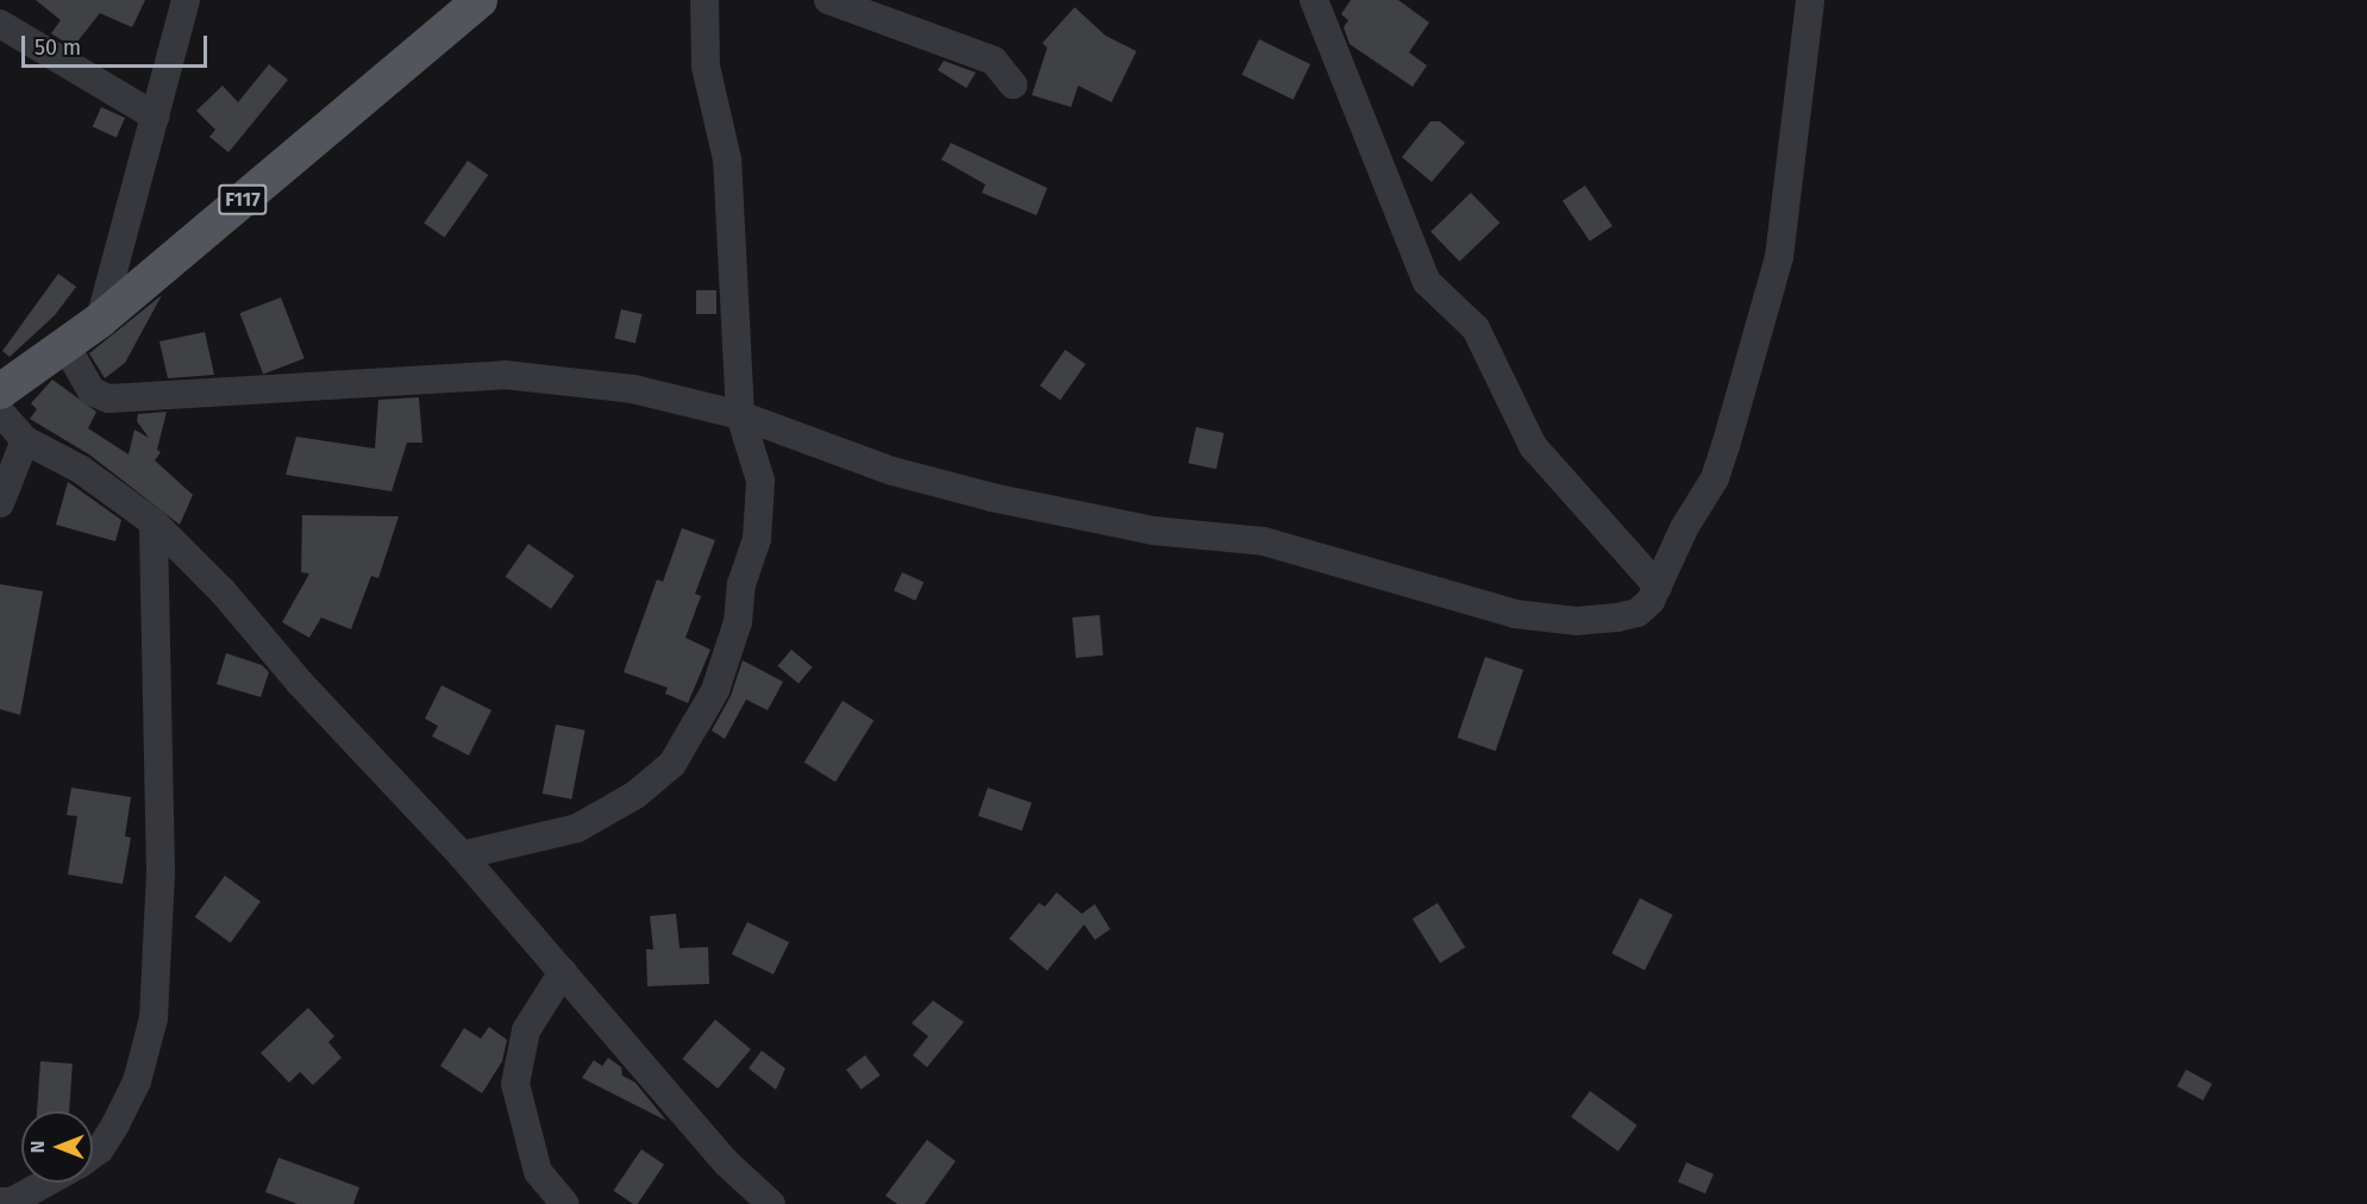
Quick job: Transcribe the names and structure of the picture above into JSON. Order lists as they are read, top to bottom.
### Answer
{
  "streets": {
    "main road": ["F117"]
  },
  "scale_bar": "50 m",
  "north": "left"
}
